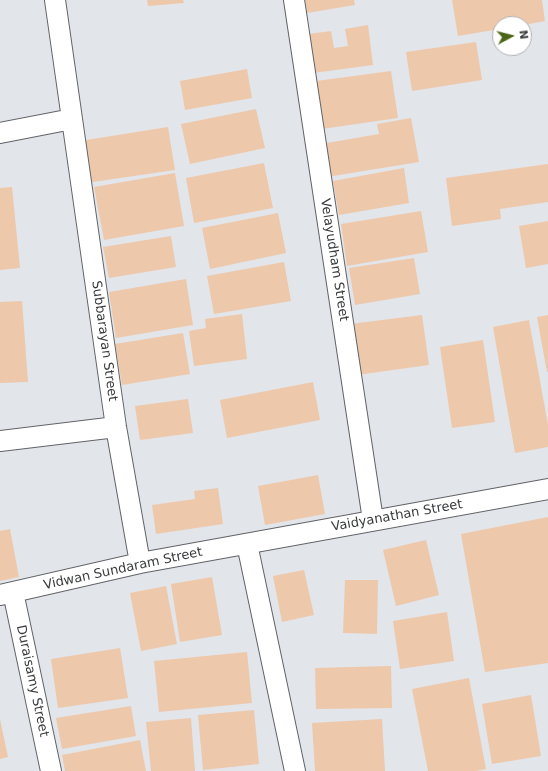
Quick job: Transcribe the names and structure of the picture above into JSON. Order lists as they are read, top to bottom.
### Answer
{
  "streets": {
    "street": [
      "Velayudham Street",
      "Subbarayan Street",
      "Vaidyanathan Street",
      "Vidwan Sundaram Street",
      "Duraisamy Street"
    ]
  },
  "crossings": [
    ["Velayudham Street", "Vaidyanathan Street"],
    ["Subbarayan Street", "Vidwan Sundaram Street"],
    ["Vaidyanathan Street", "Vidwan Sundaram Street"],
    ["Vidwan Sundaram Street", "Duraisamy Street"]
  ],
  "north": "right"
}
